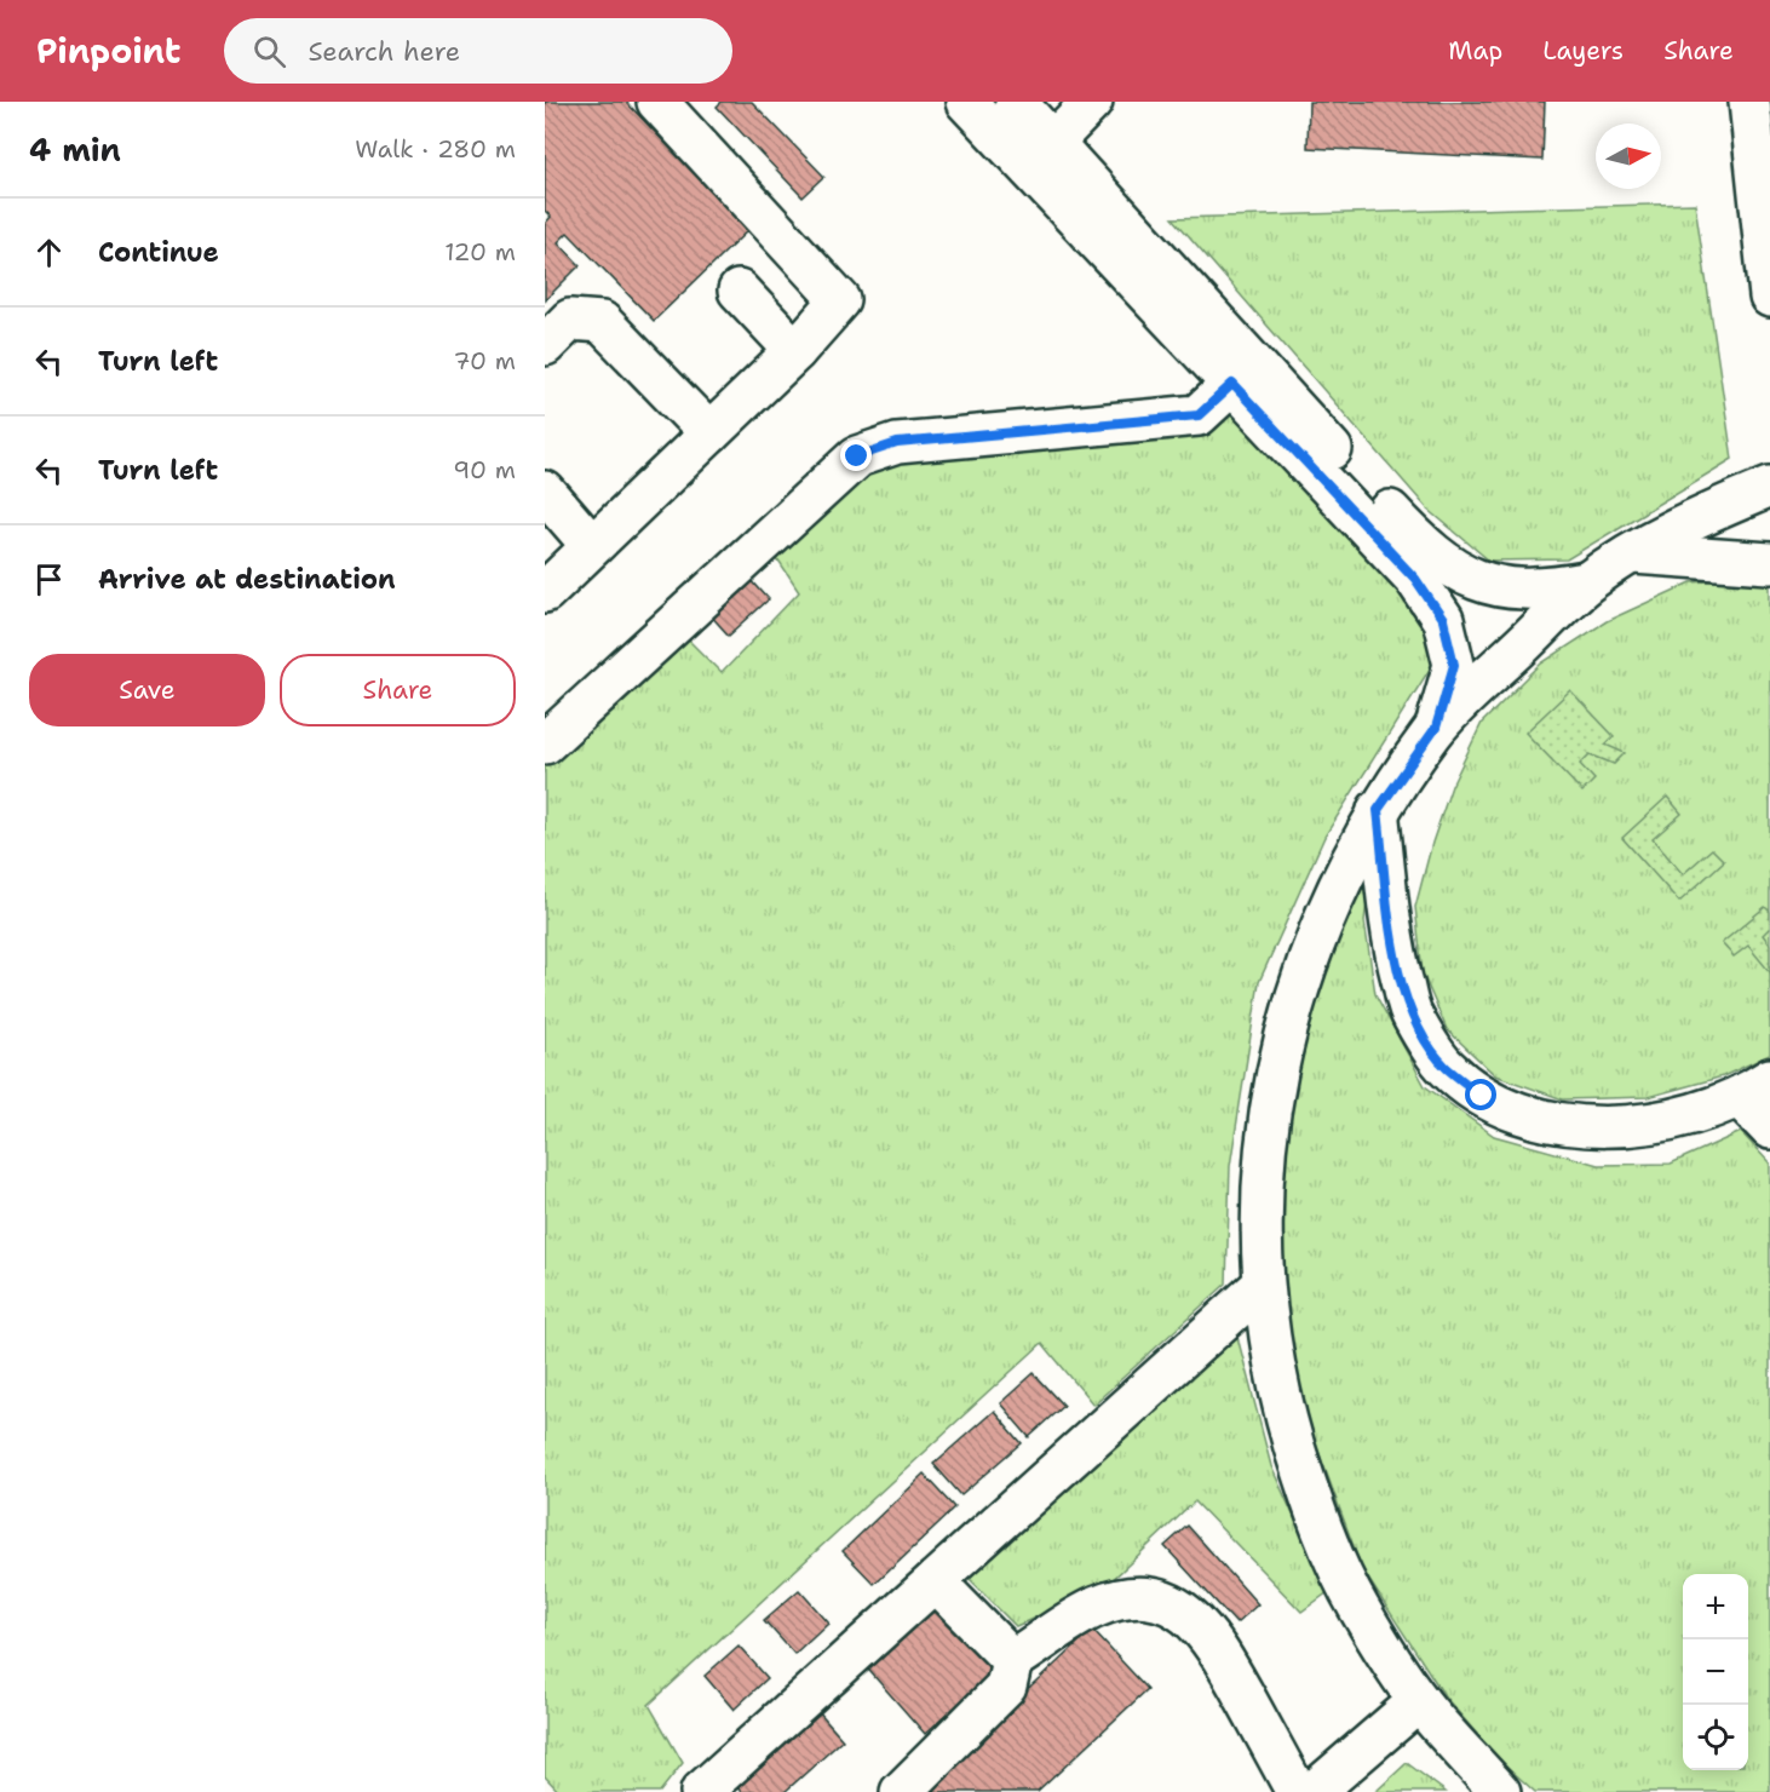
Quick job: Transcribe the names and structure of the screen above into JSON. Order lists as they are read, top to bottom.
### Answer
{
  "north": "right",
  "page": {
    "header": "Pinpoint",
    "search": "Search here",
    "nav": ["Map", "Layers", "Share"],
    "heading": ["4 min", "Walk · 280 m"],
    "list": [
      ["Continue", "120 m"],
      ["Turn left", "70 m"],
      ["Turn left", "90 m"],
      "Arrive at destination"
    ],
    "buttons": ["Save", "Share"],
    "map_buttons": ["+", "−"]
  }
}
